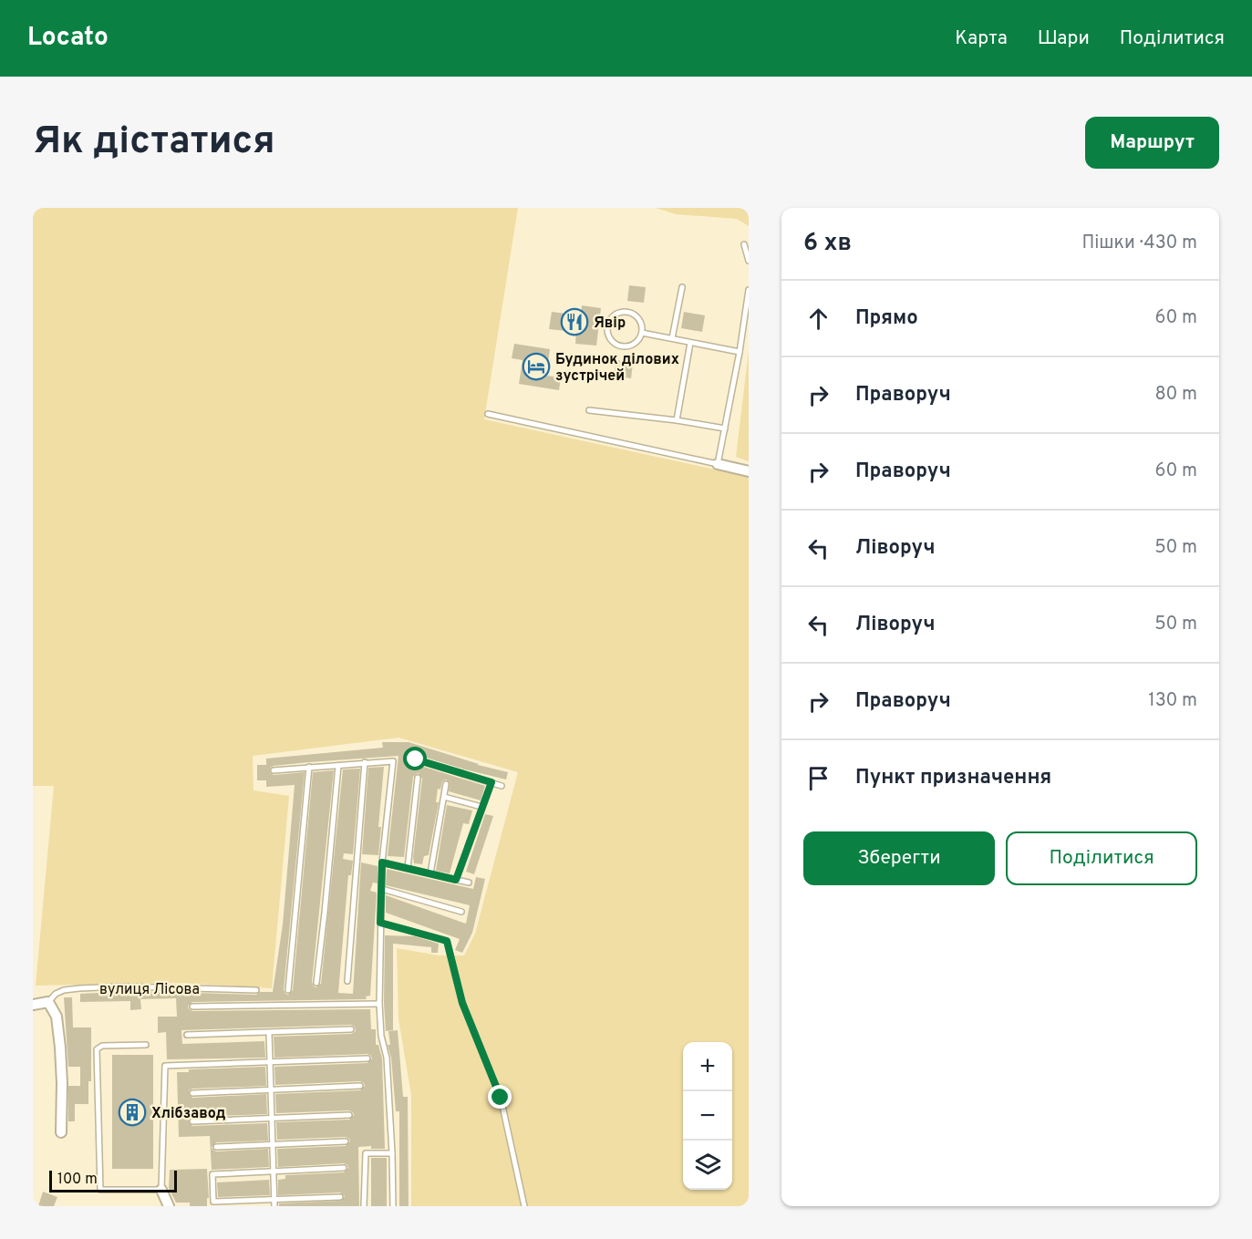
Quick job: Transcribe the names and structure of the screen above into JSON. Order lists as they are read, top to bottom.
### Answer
{
  "streets": {
    "street": ["вулиця Лісова"]
  },
  "places": {
    "restaurant": ["Явір"],
    "hotel": ["Будинок ділових зустрічей"],
    "building": ["Хлібзавод"]
  },
  "scale_bar": "100 m",
  "page": {
    "header": "Locato",
    "nav": ["Карта", "Шари", "Поділитися"],
    "buttons": [
      "Маршрут",
      ["Зберегти", "Поділитися"]
    ],
    "title": "Як дістатися",
    "heading": ["6 хв", "Пішки · 430 m"],
    "list": [
      ["Прямо", "60 m"],
      ["Праворуч", "80 m"],
      ["Праворуч", "60 m"],
      ["Ліворуч", "50 m"],
      ["Ліворуч", "50 m"],
      ["Праворуч", "130 m"],
      "Пункт призначення"
    ],
    "map_buttons": ["+", "−"],
    "scale": "100 m"
  }
}
